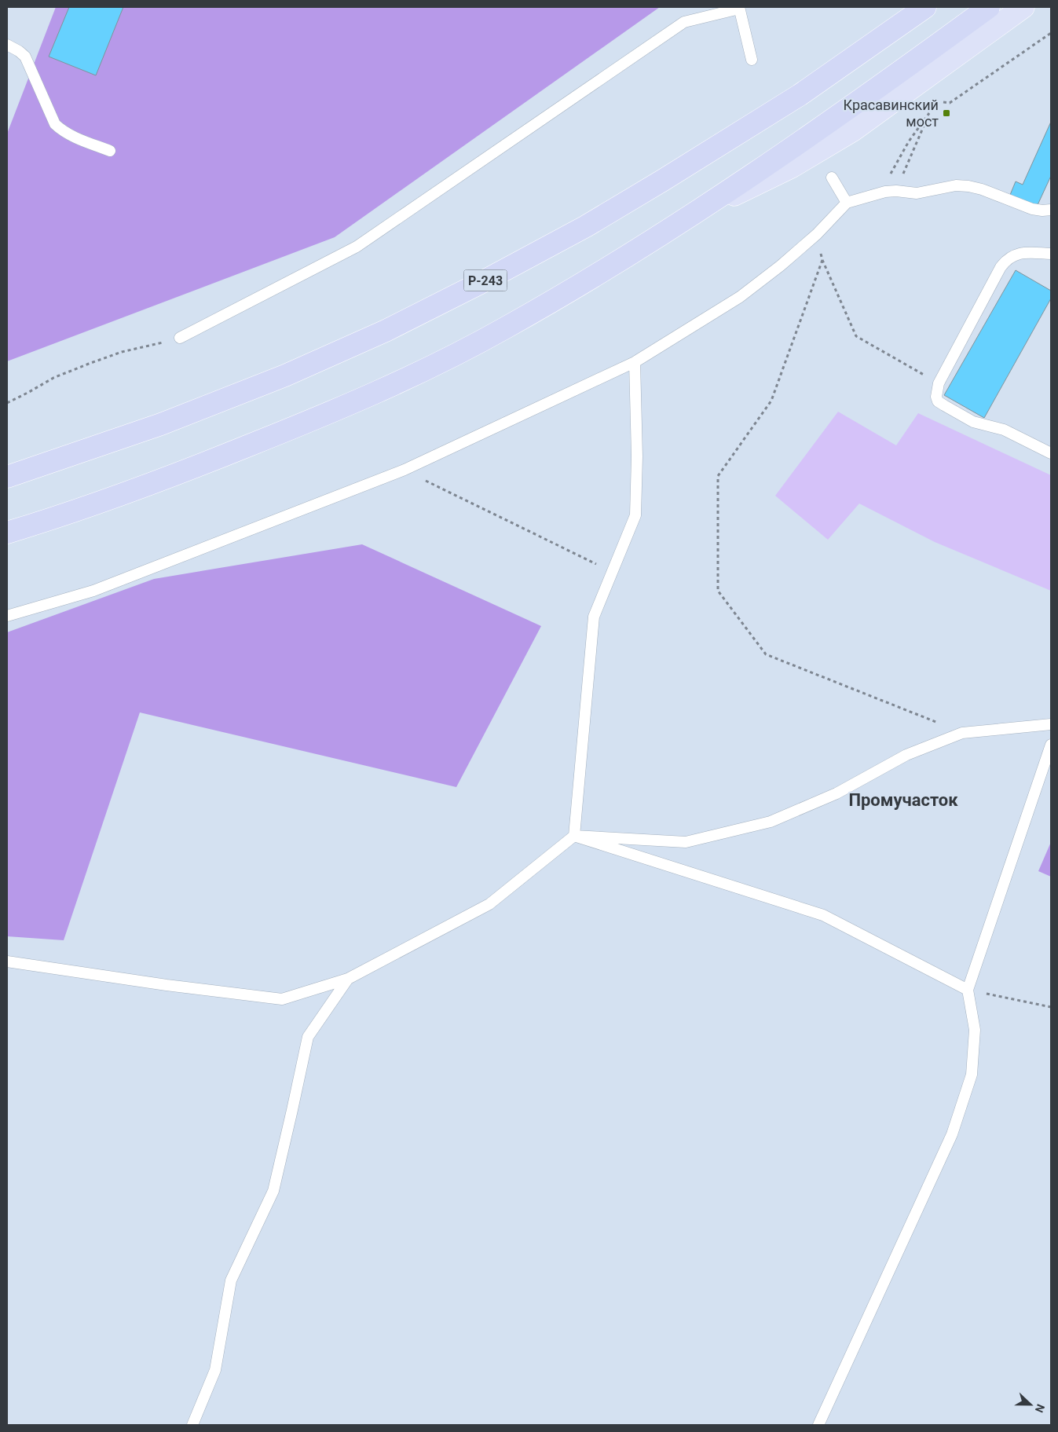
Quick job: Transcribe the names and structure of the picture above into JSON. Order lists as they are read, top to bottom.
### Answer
{
  "streets": {
    "highway": ["Р-243"]
  },
  "districts": ["Промучасток"],
  "places": {
    "transit": ["Красавинский мост"]
  },
  "north": "right"
}
